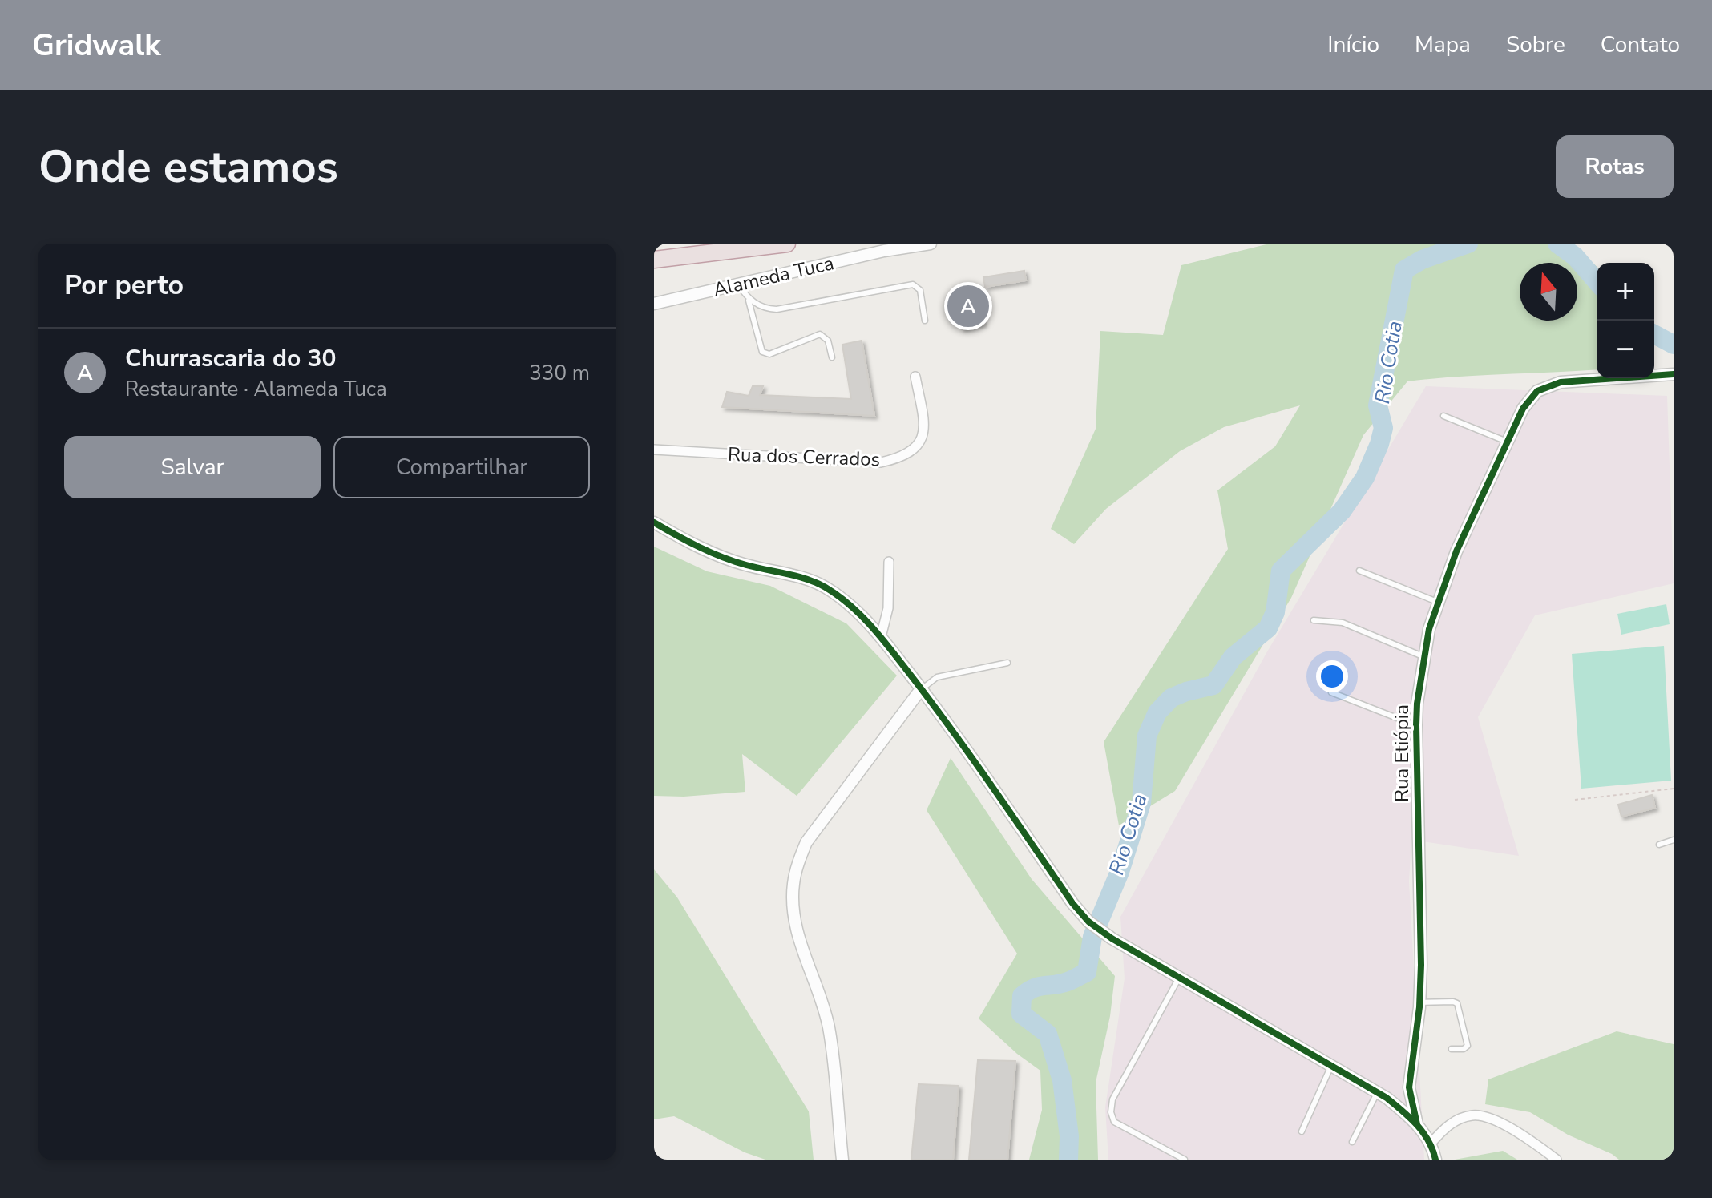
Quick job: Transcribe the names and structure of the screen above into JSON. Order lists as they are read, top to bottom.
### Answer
{
  "streets": {
    "street": ["Alameda Tuca", "Rua dos Cerrados", "Rua Etiópia"]
  },
  "water": ["Rio Cotia"],
  "north": "top",
  "page": {
    "header": "Gridwalk",
    "nav": [
      "Início",
      "Mapa",
      "Sobre",
      "Contato"
    ],
    "buttons": [
      "Rotas",
      ["Salvar", "Compartilhar"]
    ],
    "title": "Onde estamos",
    "heading": "Por perto",
    "map_buttons": ["+", "−"],
    "pins": "A",
    "list": [
      {
        "mark": "A",
        "name": "Churrascaria do 30",
        "note": "Restaurante · Alameda Tuca",
        "value": "330 m"
      }
    ]
  }
}
